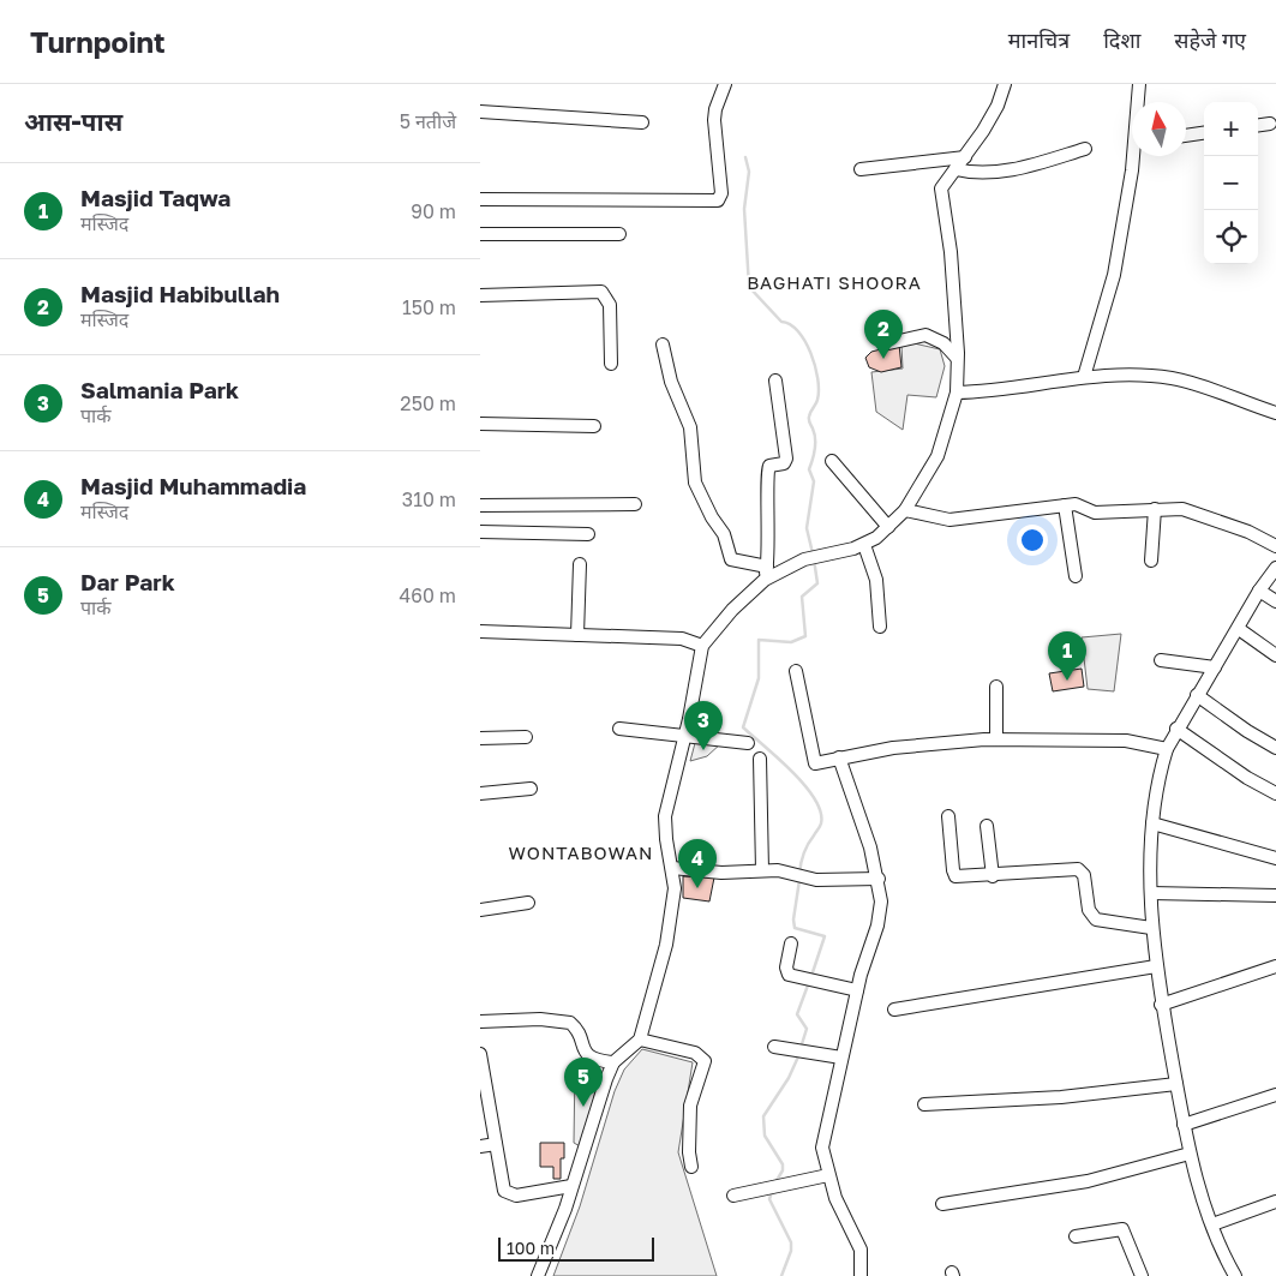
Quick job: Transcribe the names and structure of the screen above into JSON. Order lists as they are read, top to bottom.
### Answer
{
  "districts": ["BAGHATI SHOORA", "WONTABOWAN"],
  "scale_bar": "100 m",
  "north": "top",
  "page": {
    "header": "Turnpoint",
    "nav": ["मानचित्र", "दिशा", "सहेजे गए"],
    "heading": ["आस-पास", "5 नतीजे"],
    "map_buttons": ["+", "−"],
    "list": [
      {
        "mark": "1",
        "name": "Masjid Taqwa",
        "note": "मस्जिद",
        "value": "90 m"
      },
      {
        "mark": "2",
        "name": "Masjid Habibullah",
        "note": "मस्जिद",
        "value": "150 m"
      },
      {
        "mark": "3",
        "name": "Salmania Park",
        "note": "पार्क",
        "value": "250 m"
      },
      {
        "mark": "4",
        "name": "Masjid Muhammadia",
        "note": "मस्जिद",
        "value": "310 m"
      },
      {
        "mark": "5",
        "name": "Dar Park",
        "note": "पार्क",
        "value": "460 m"
      }
    ],
    "pins": [
      "2",
      "1",
      "3",
      "4",
      "5"
    ],
    "scale": "100 m"
  }
}
